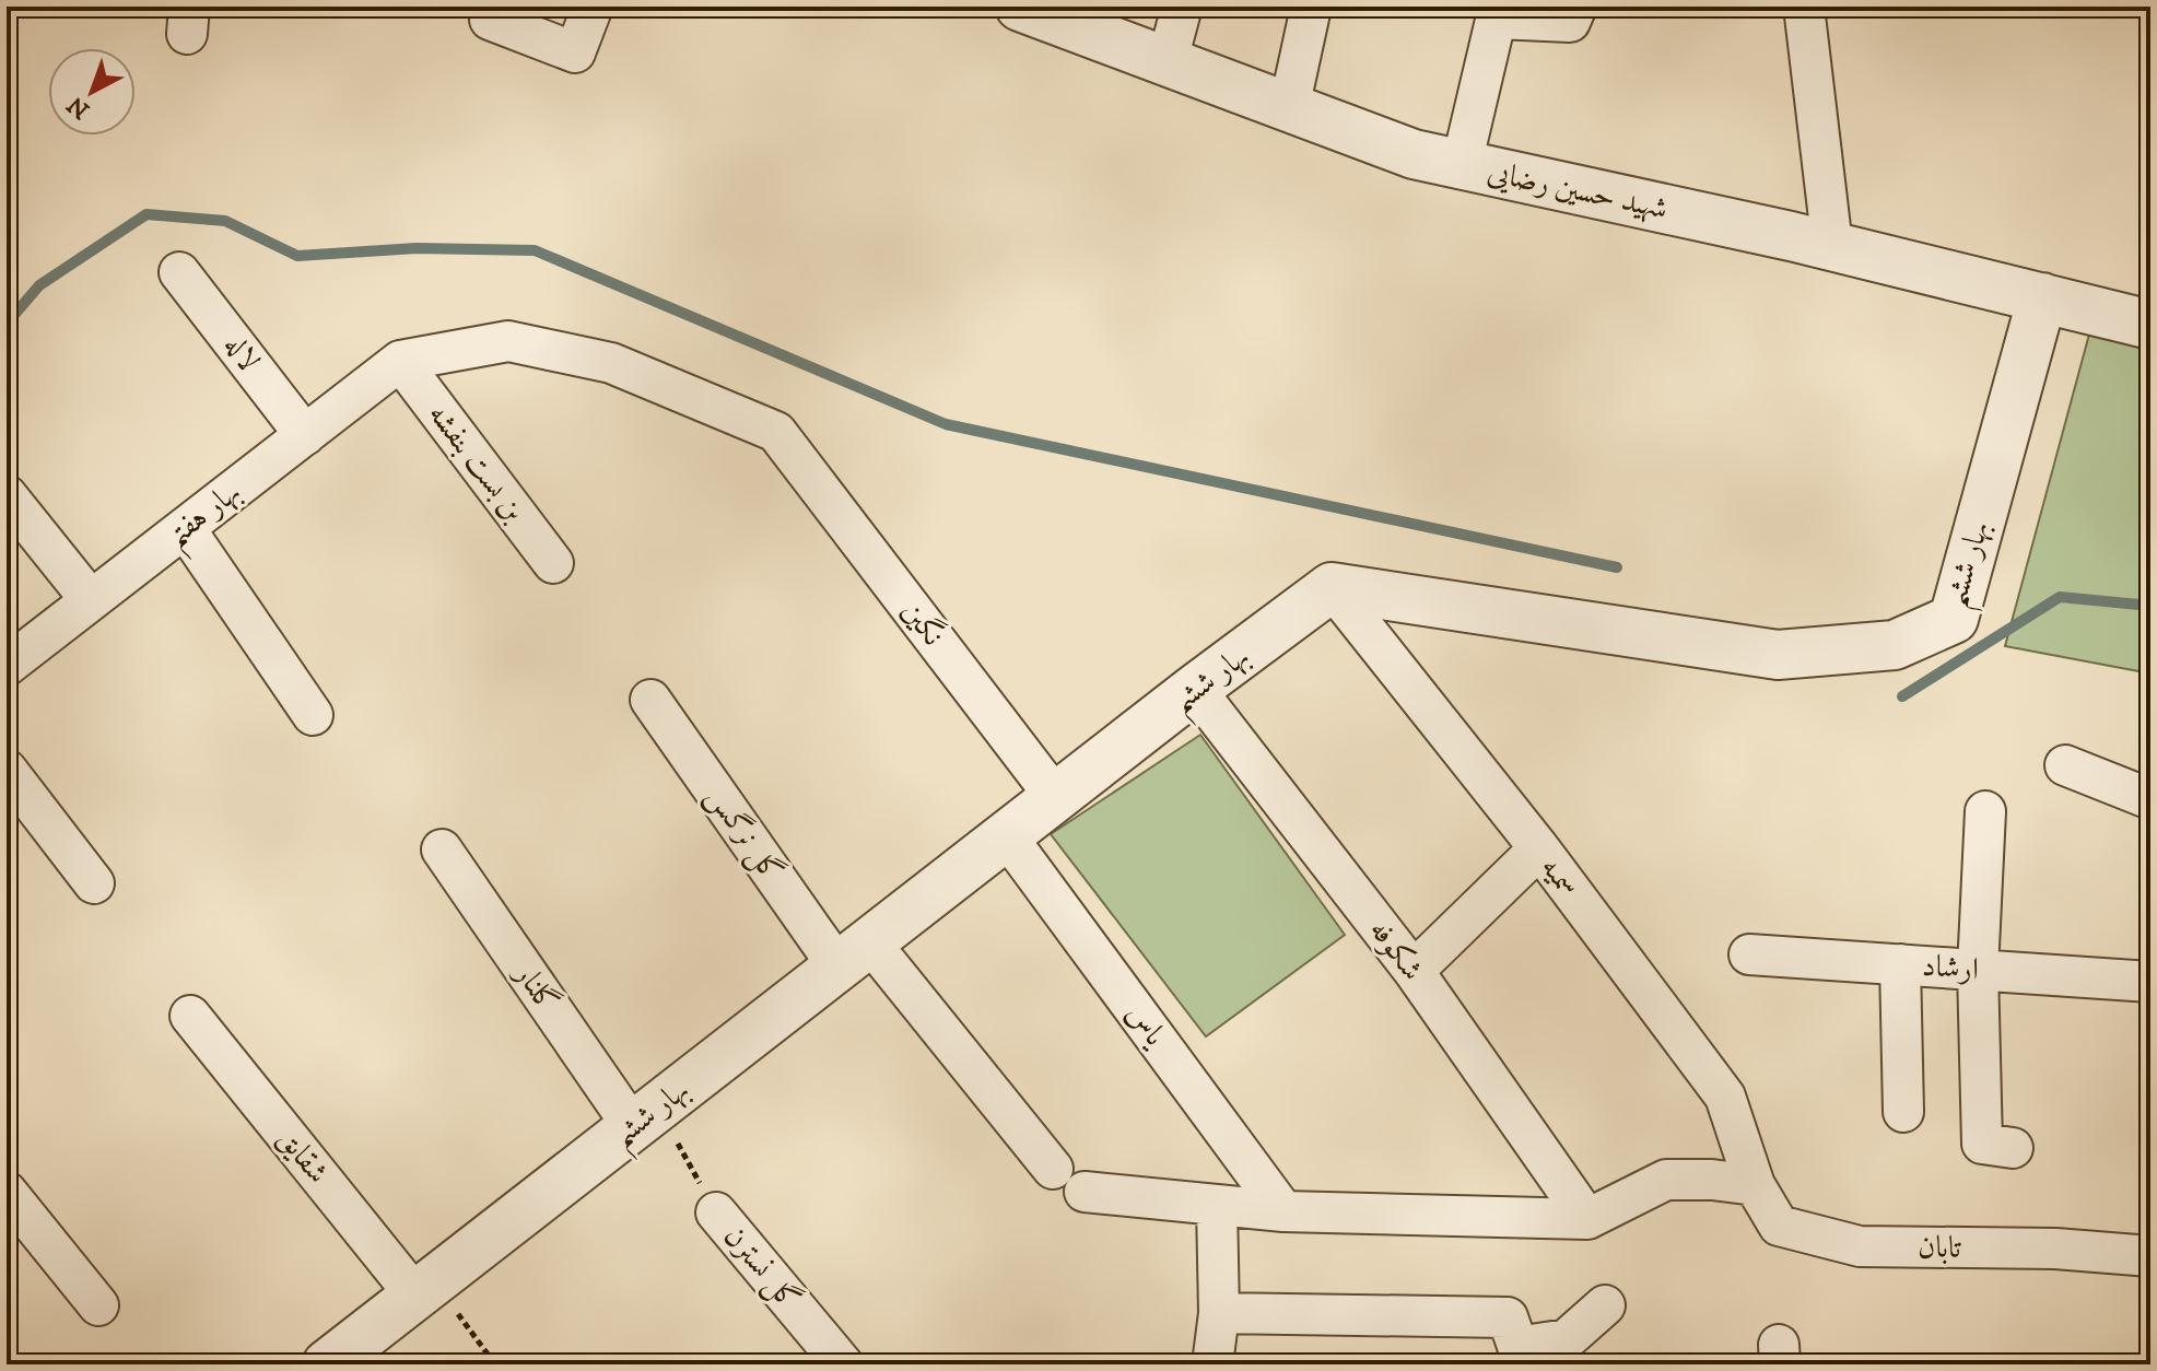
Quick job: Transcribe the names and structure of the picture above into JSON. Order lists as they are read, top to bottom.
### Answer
{
  "streets": {
    "street": [
      "شهید حسین رضایی",
      "لاله",
      "بن بست بنفشه",
      "بهار هفتم",
      "بهار ششم",
      "نگین",
      "گل نرگس",
      "سمیه",
      "شکوفه",
      "ارشاد",
      "گلنار",
      "یاس",
      "شقایق",
      "تابان",
      "گل نسترن"
    ]
  },
  "crossings": [
    ["شهید حسین رضایی", "بهار ششم"],
    ["لاله", "بهار هفتم"],
    ["بن بست بنفشه", "بهار هفتم"],
    ["بن بست بنفشه", "نگین"],
    ["بهار هفتم", "نگین"],
    ["بهار ششم", "نگین"],
    ["بهار ششم", "گل نرگس"],
    ["بهار ششم", "سمیه"],
    ["بهار ششم", "شکوفه"],
    ["بهار ششم", "گلنار"],
    ["بهار ششم", "یاس"],
    ["بهار ششم", "شقایق"],
    ["سمیه", "تابان"]
  ],
  "north": "bottom left"
}
